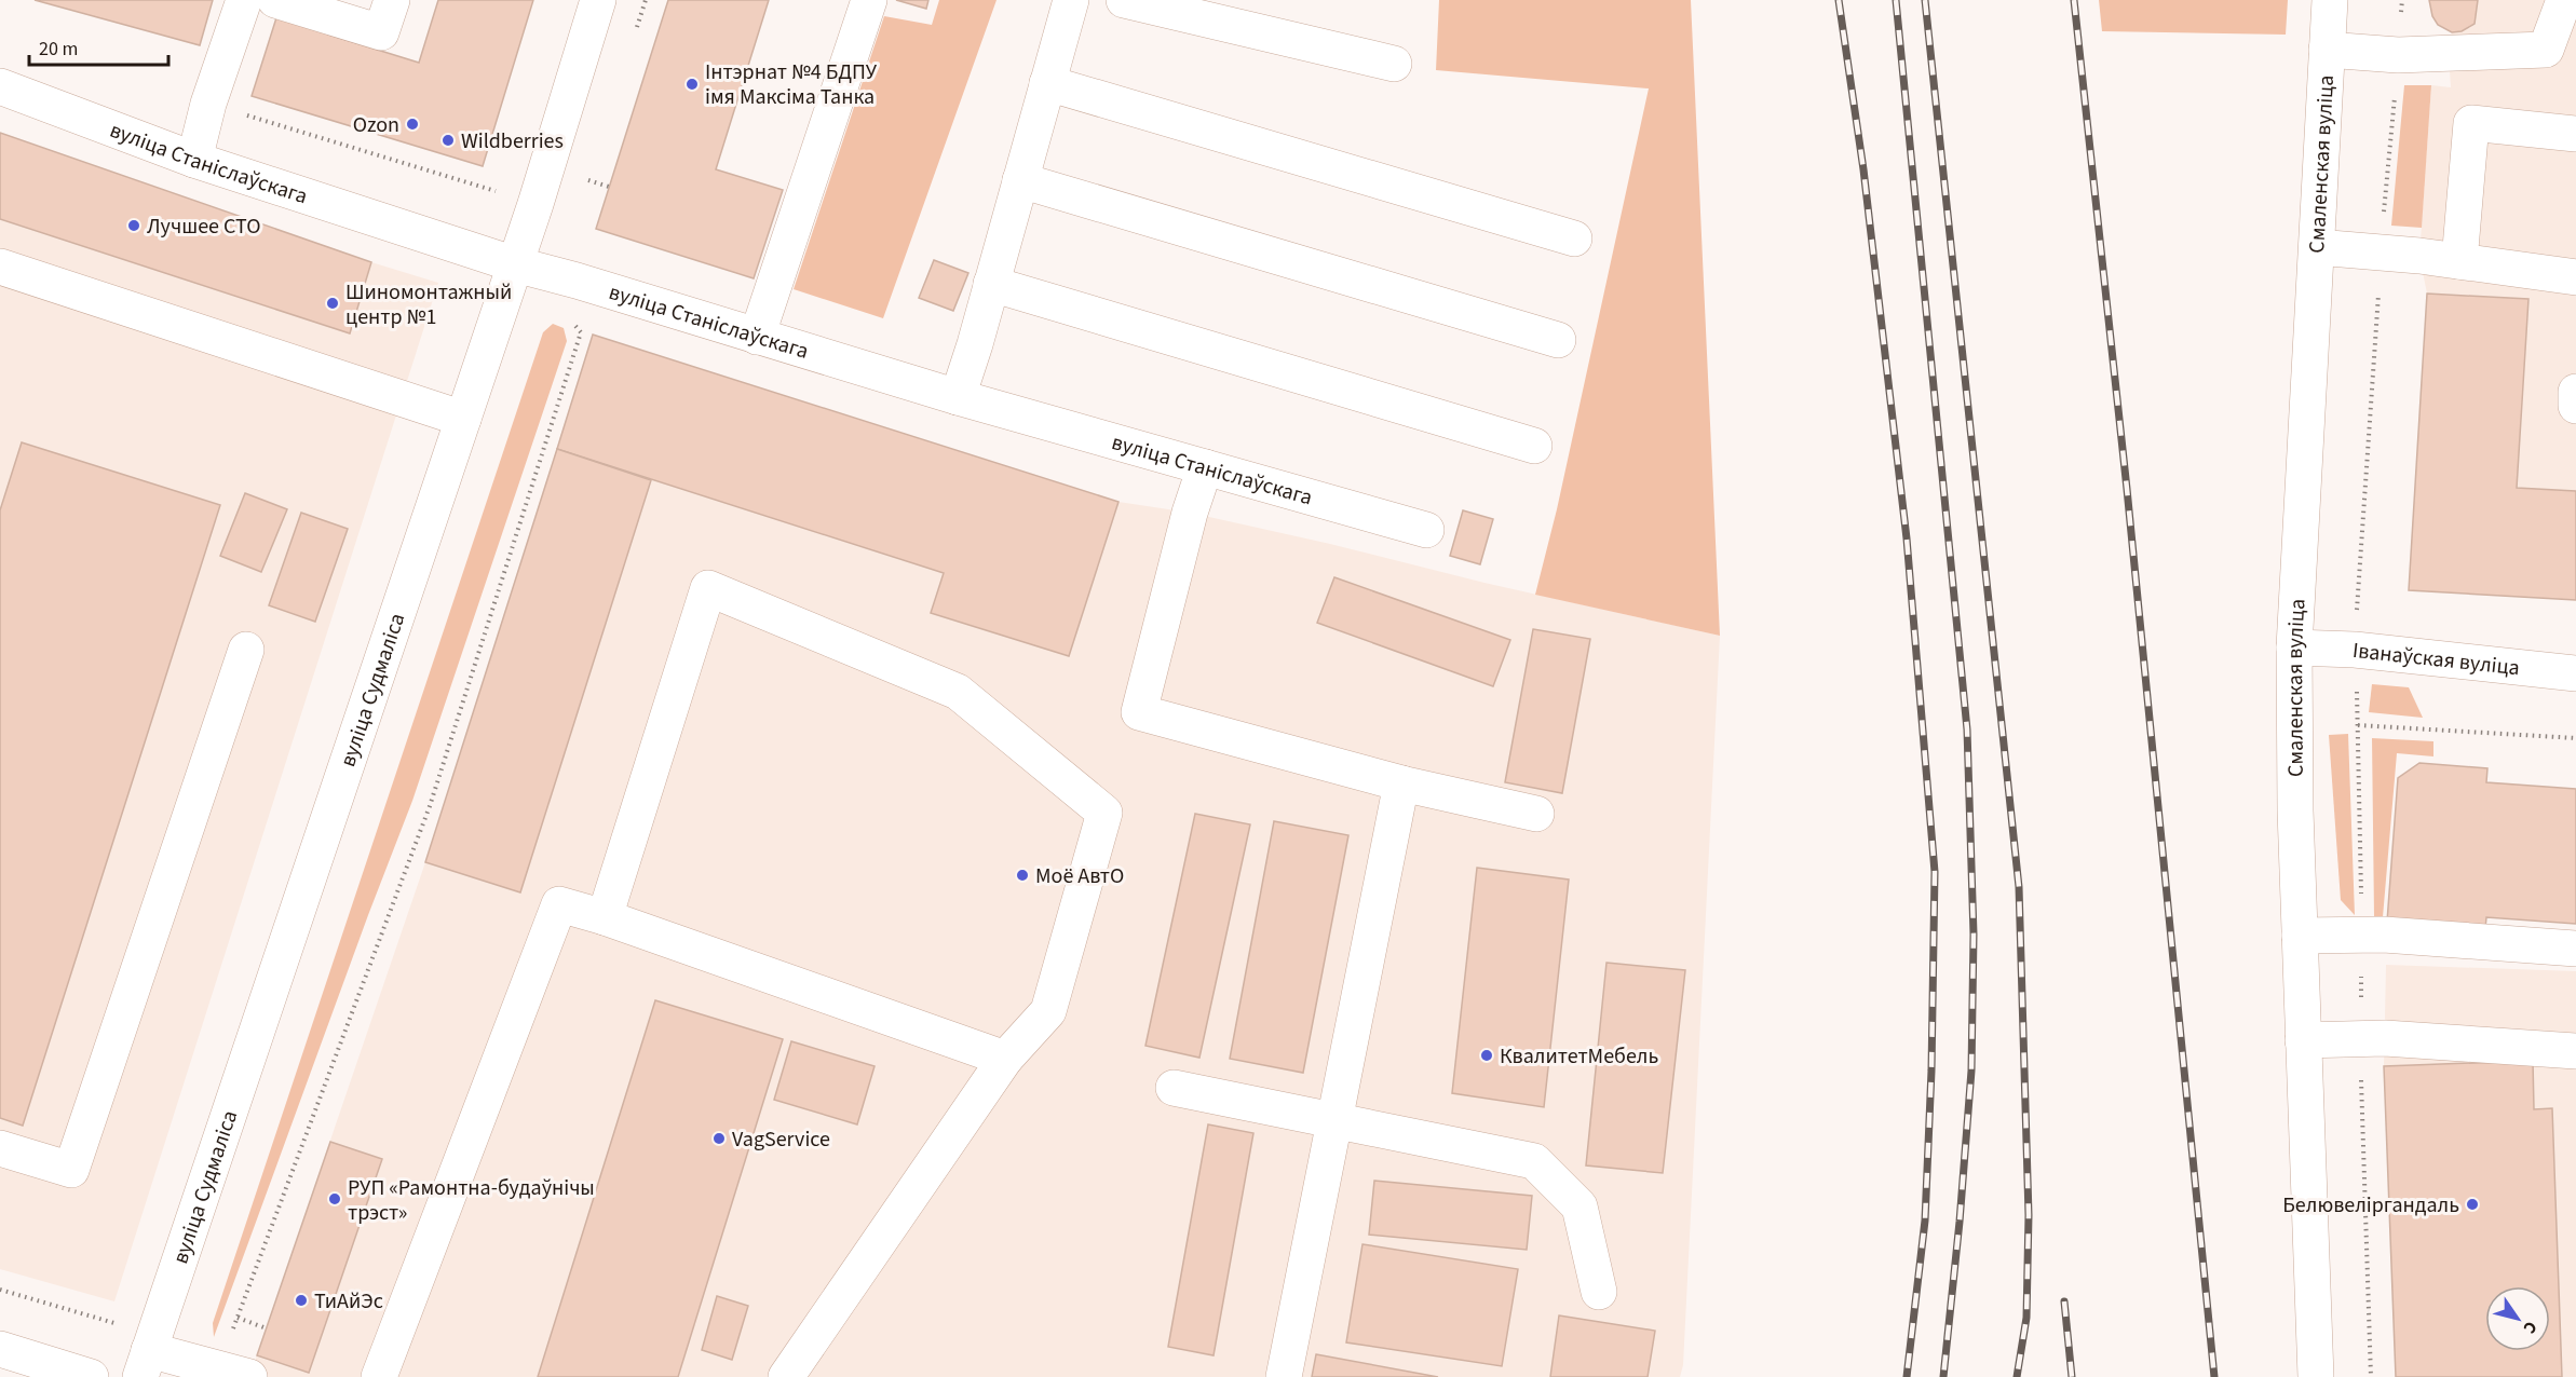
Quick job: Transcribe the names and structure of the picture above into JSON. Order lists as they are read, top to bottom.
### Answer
{
  "streets": {
    "street": [
      "вуліца Станіслаўскага",
      "Смаленская вуліца",
      "Іванаўская вуліца",
      "вуліца Судмаліса"
    ]
  },
  "crossings": [
    ["вуліца Станіслаўскага", "вуліца Судмаліса"],
    ["Смаленская вуліца", "Іванаўская вуліца"]
  ],
  "places": [
    "Інтэрнат №4 БДПУ імя Максіма Танка",
    "Ozon",
    "Wildberries",
    "Лучшее СТО",
    "Шиномонтажный центр №1",
    "Моё АвтО",
    "КвалитетМебель",
    "VagService",
    "РУП «Рамонтна-будаўнічы трэст»",
    "Белювеліргандаль",
    "ТиАйЭс"
  ],
  "scale_bar": "20 m",
  "north": "bottom right"
}
